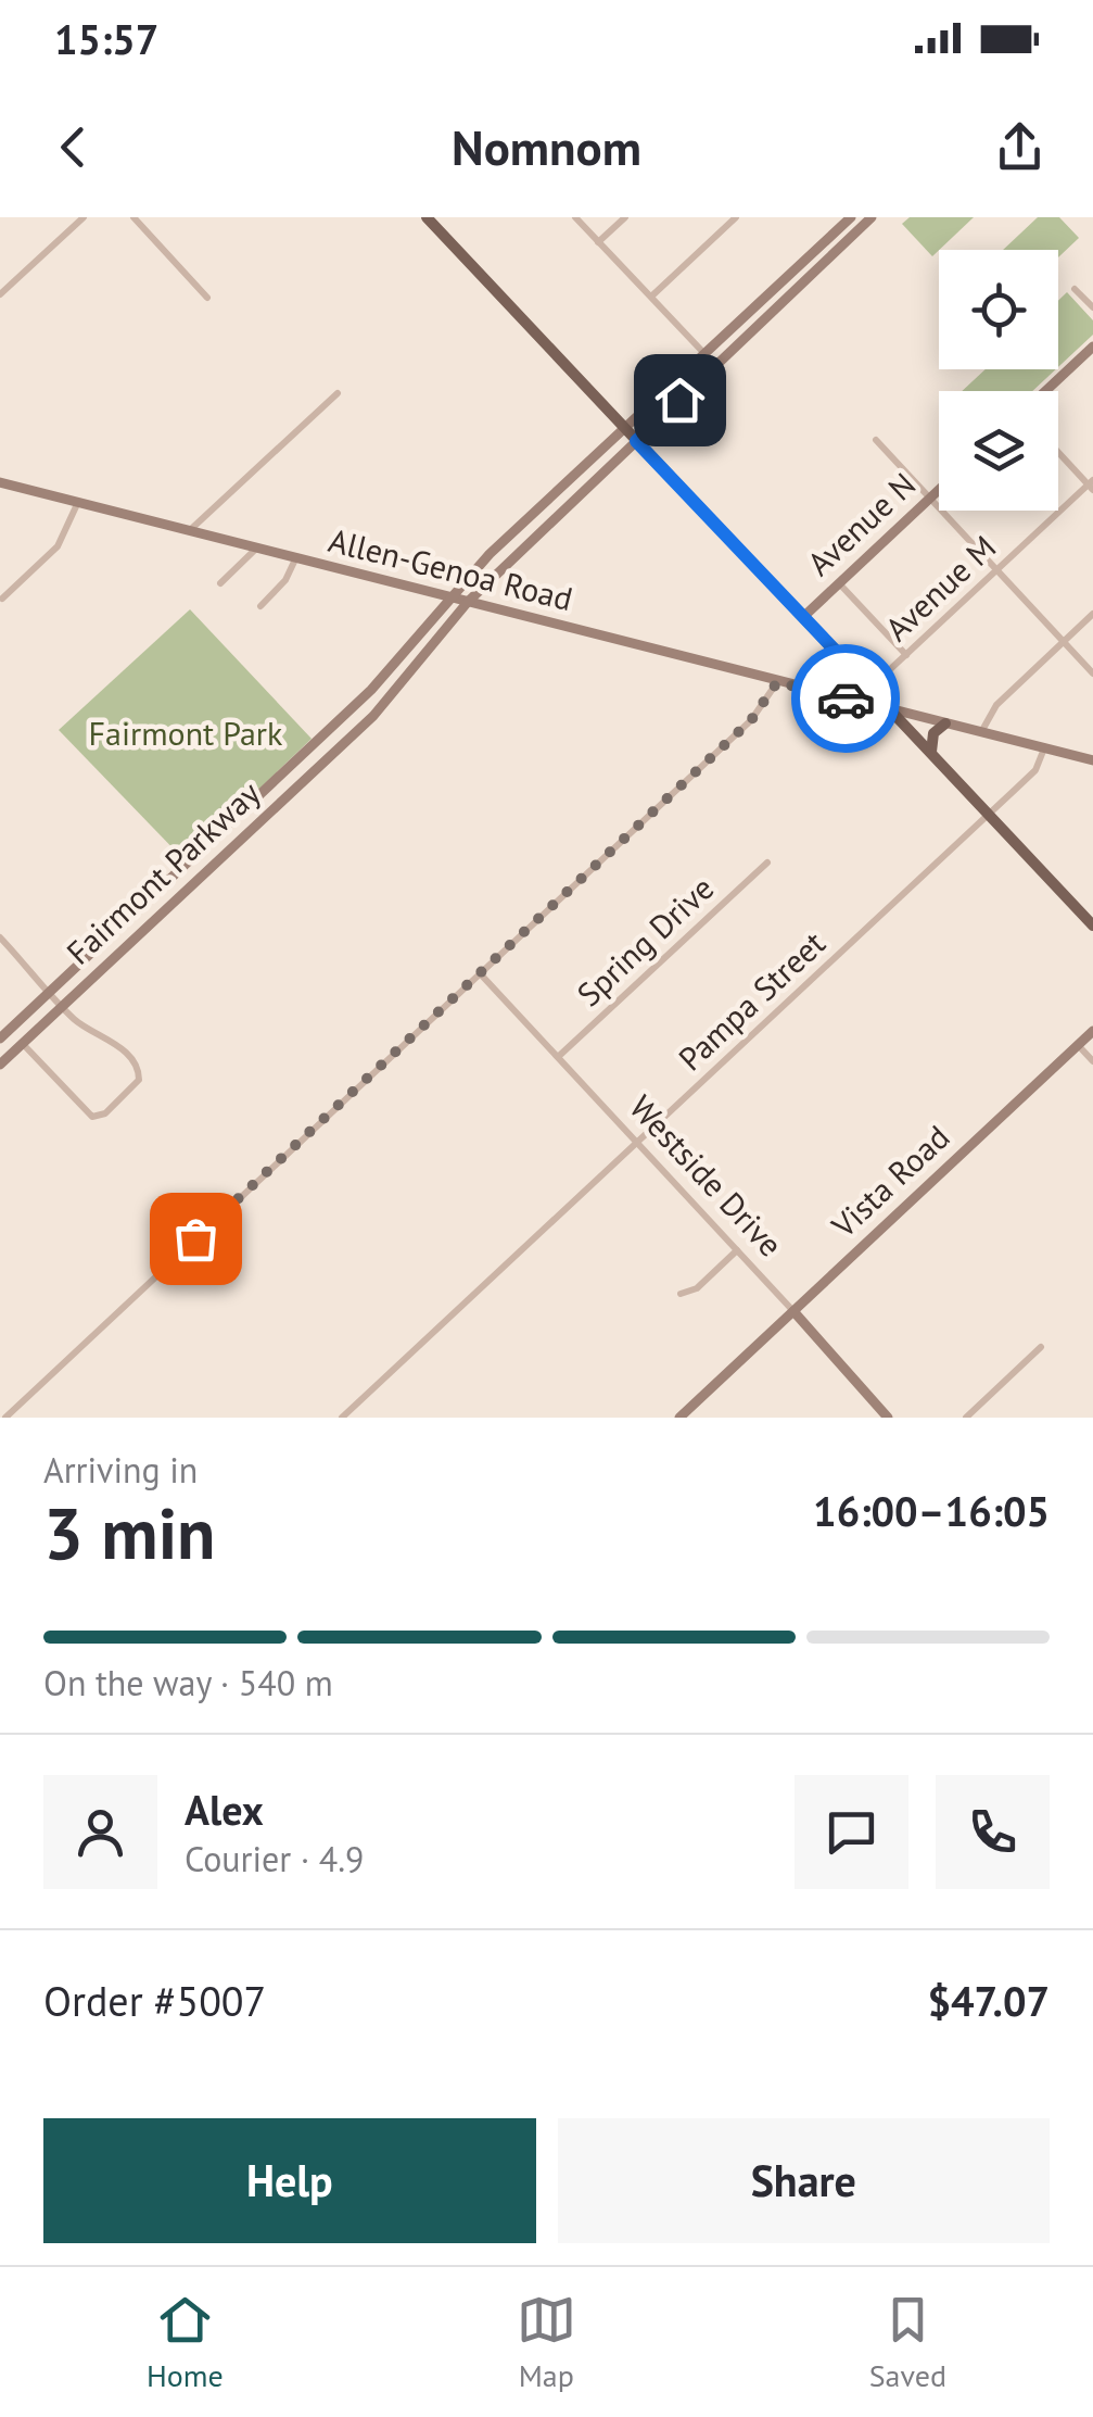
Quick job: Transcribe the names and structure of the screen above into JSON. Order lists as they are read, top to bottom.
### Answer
{
  "streets": {
    "main road": [
      "Avenue N",
      "Allen-Genoa Road",
      "Fairmont Parkway",
      "Westside Drive",
      "Vista Road"
    ],
    "street": ["Avenue M", "Spring Drive", "Pampa Street"]
  },
  "crossings": [
    ["Allen-Genoa Road", "Fairmont Parkway"],
    ["Allen-Genoa Road", "Pampa Street"],
    ["Spring Drive", "Westside Drive"],
    ["Pampa Street", "Westside Drive"],
    ["Westside Drive", "Vista Road"]
  ],
  "parks": ["Fairmont Park"],
  "page": {
    "status": "15:57",
    "header": "Nomnom",
    "heading": ["3 min", "Arriving in", "16:00–16:05"],
    "panel": [
      "Alex",
      "Courier · 4.9",
      "Order #5007",
      "$47.07"
    ],
    "bar": "On the way · 540 m",
    "buttons": ["Help", "Share"],
    "tabs": ["Home", "Map", "Saved"]
  }
}
